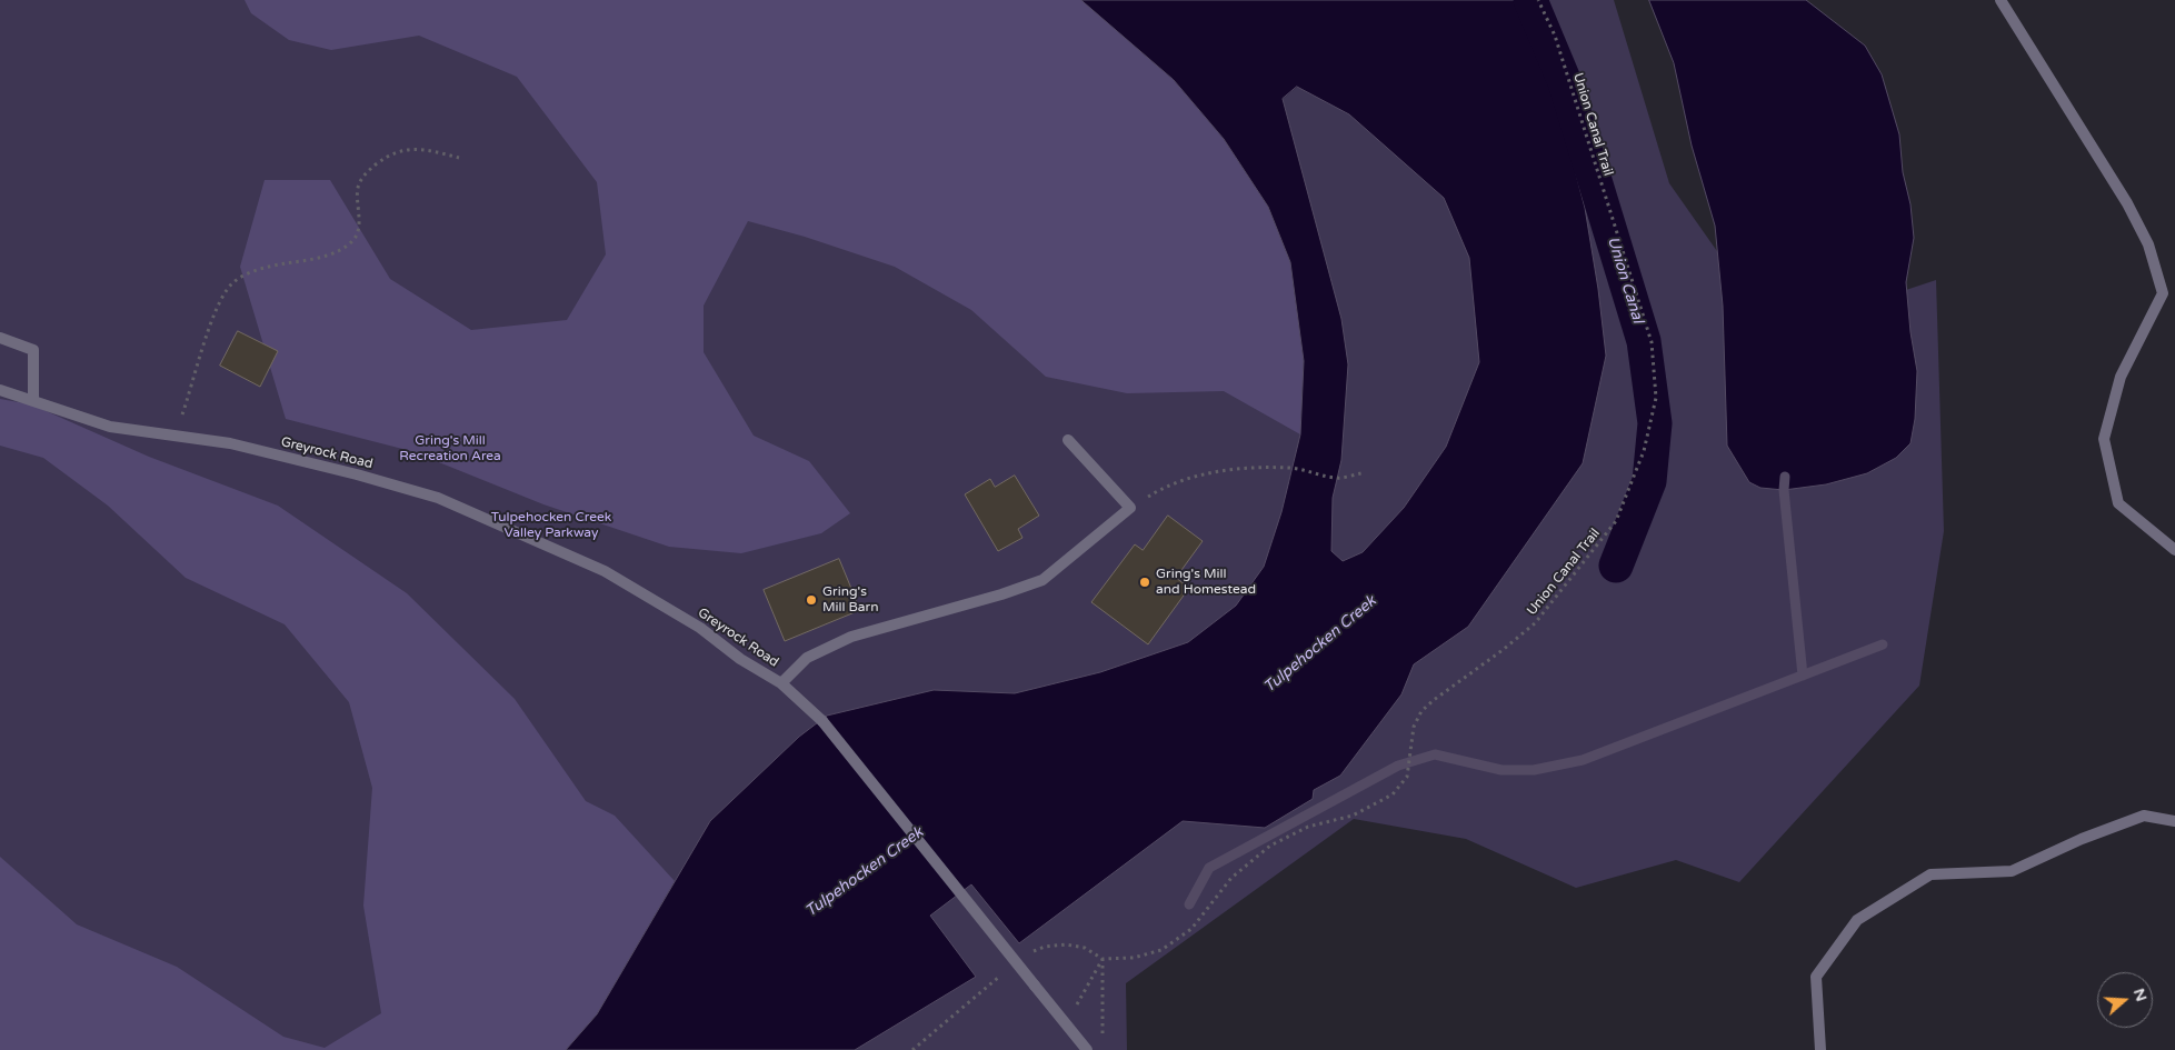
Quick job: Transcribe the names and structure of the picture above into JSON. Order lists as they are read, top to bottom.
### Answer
{
  "streets": {
    "street": ["Greyrock Road"],
    "path": ["Union Canal Trail"]
  },
  "water": ["Union Canal", "Tulpehocken Creek"],
  "parks": ["Gring's Mill Recreation Area", "Tulpehocken Creek Valley Parkway"],
  "places": ["Gring's Mill and Homestead", "Gring's Mill Barn"],
  "north": "right"
}
